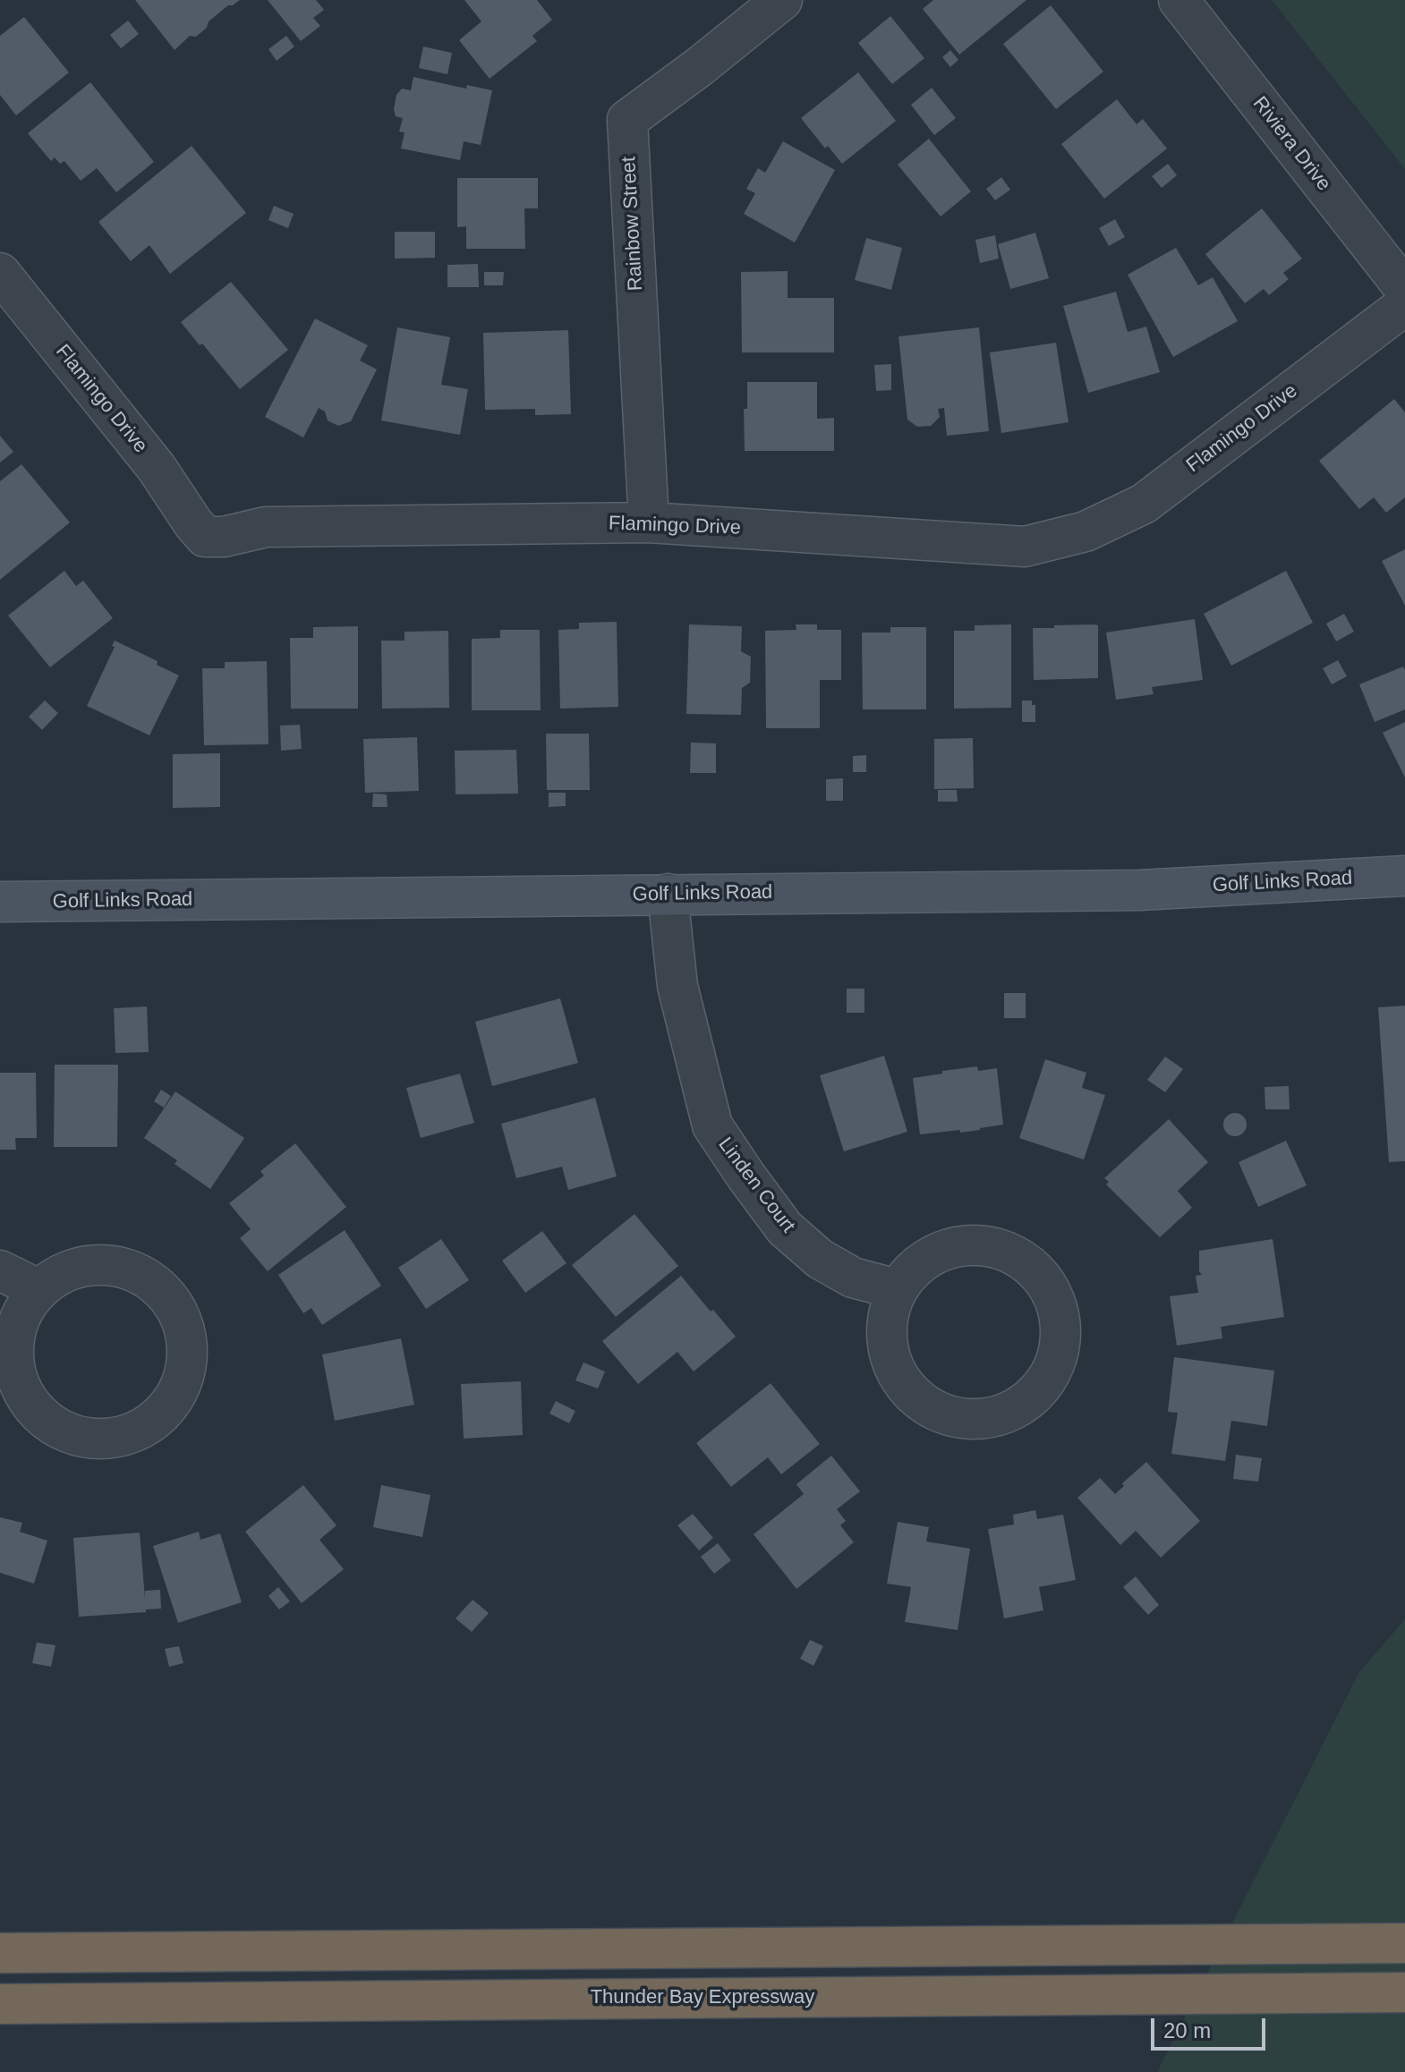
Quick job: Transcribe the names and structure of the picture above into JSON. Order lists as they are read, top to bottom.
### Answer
{
  "streets": {
    "highway": ["Thunder Bay Expressway"],
    "main road": ["Golf Links Road"],
    "street": [
      "Riviera Drive",
      "Rainbow Street",
      "Flamingo Drive",
      "Linden Court"
    ]
  },
  "crossings": [
    ["Rainbow Street", "Flamingo Drive"],
    ["Golf Links Road", "Linden Court"]
  ],
  "scale_bar": "20 m"
}
